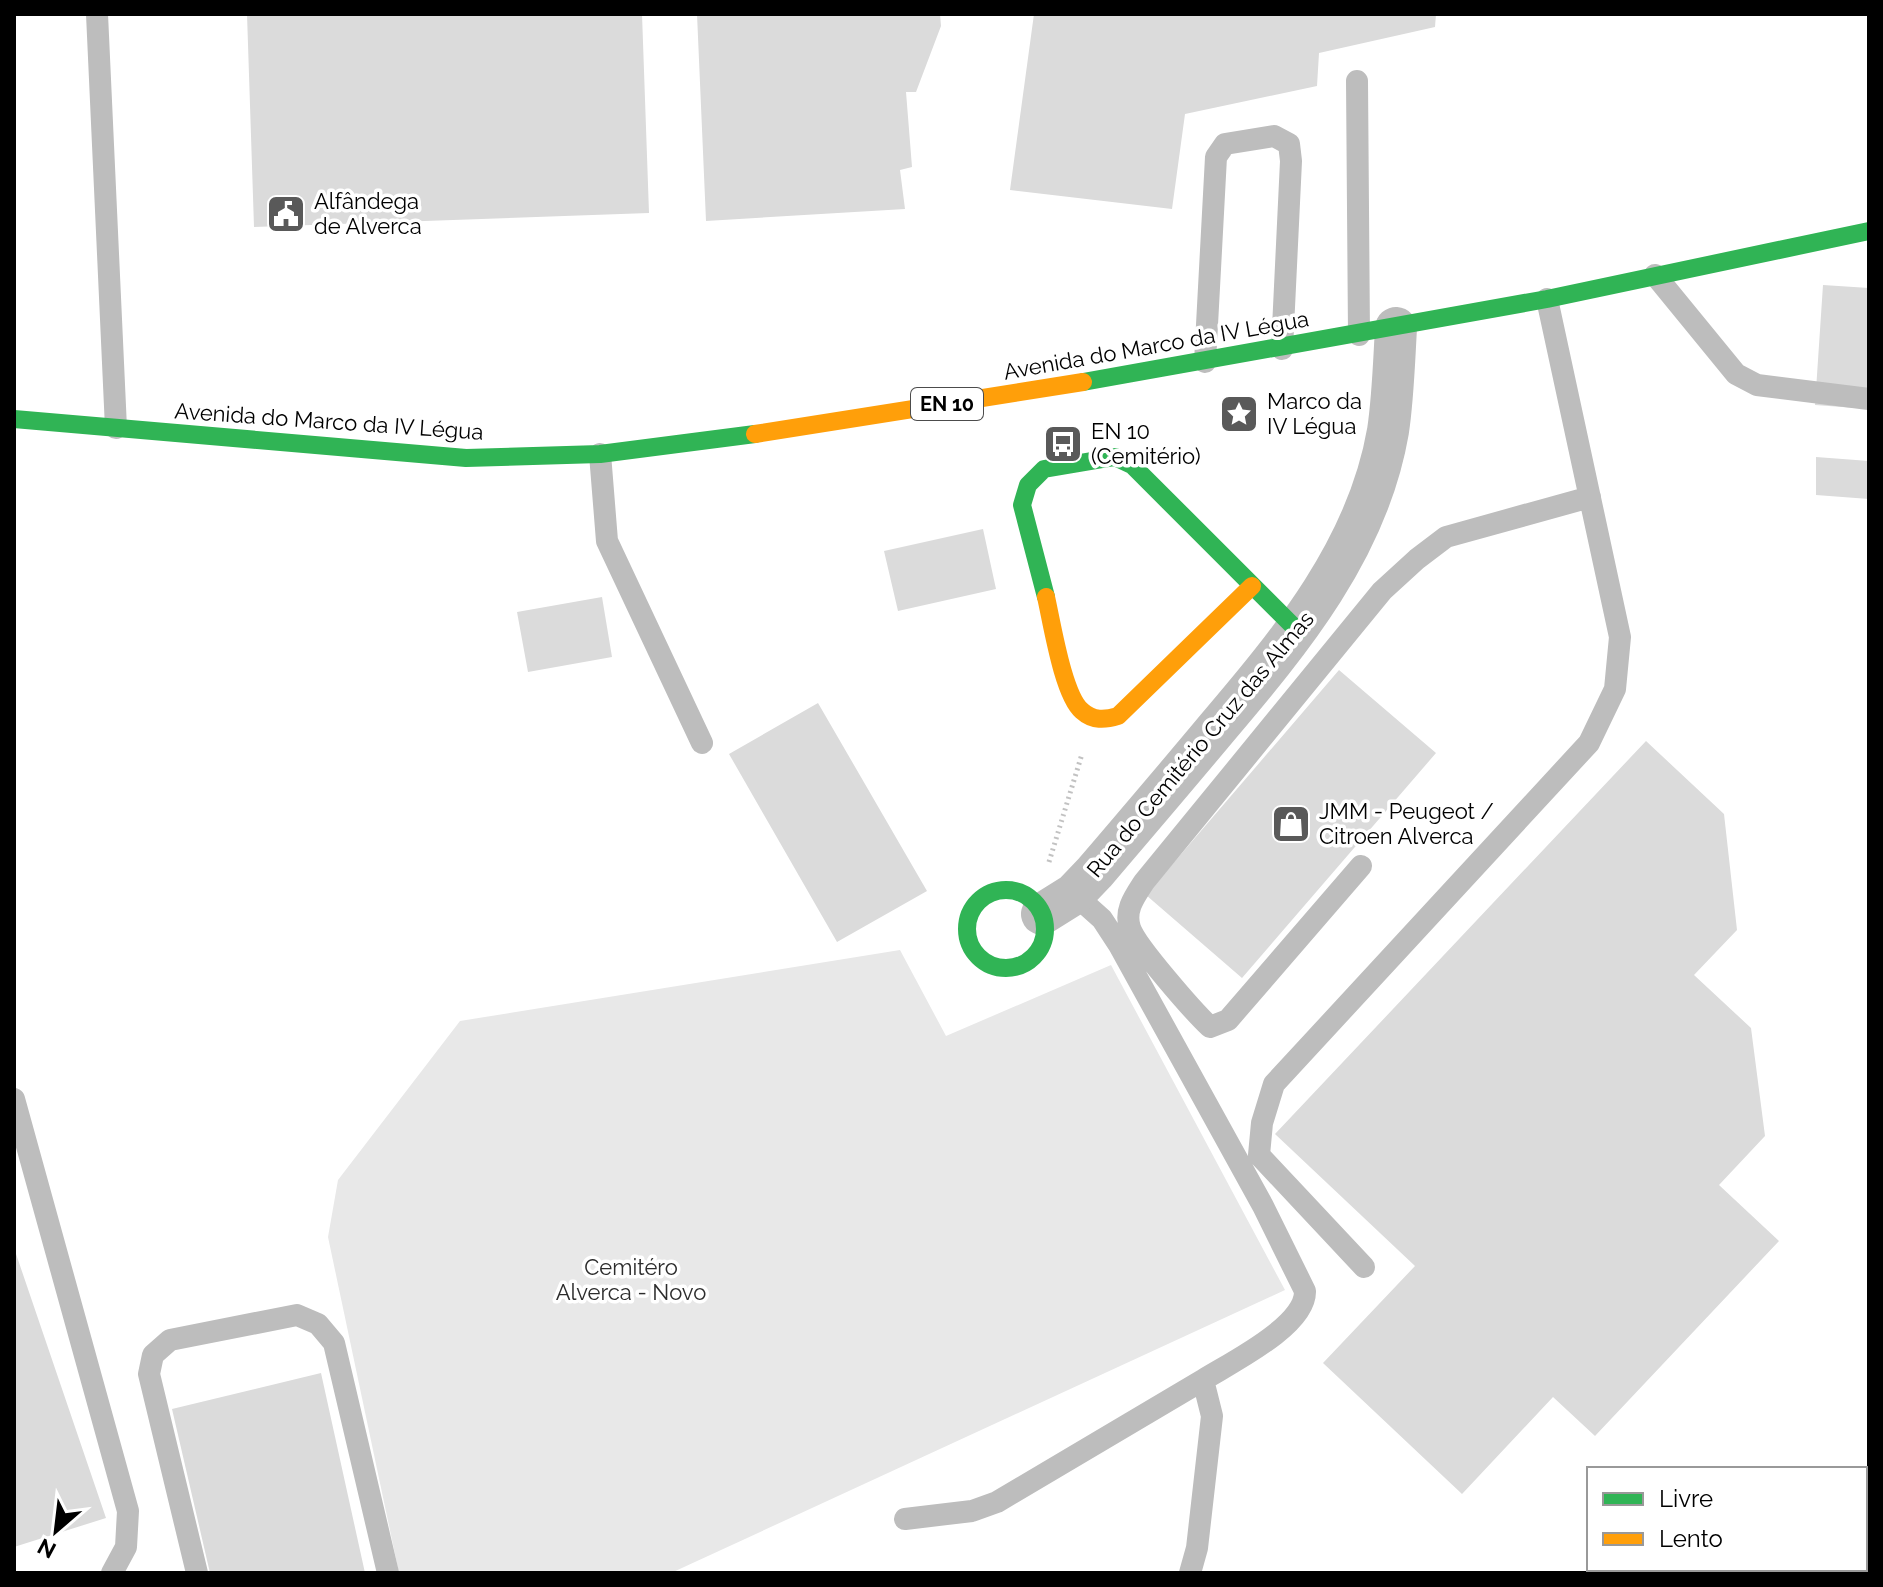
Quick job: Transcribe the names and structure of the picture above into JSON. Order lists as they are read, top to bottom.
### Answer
{
  "streets": {
    "main road": ["Avenida do Marco da IV Légua", "EN 10"],
    "street": ["Rua do Cemitério Cruz das Almas"]
  },
  "crossings": [
    ["Avenida do Marco da IV Légua", "Rua do Cemitério Cruz das Almas"]
  ],
  "parks": ["Cemitéro Alverca - Novo"],
  "places": {
    "public building": ["Alfândega de Alverca"],
    "place": ["Marco da IV Légua"],
    "bus stop": ["EN 10 (Cemitério)"],
    "shop": ["JMM - Peugeot / Citroen Alverca"]
  },
  "legend": ["Livre", "Lento"],
  "north": "bottom left"
}
